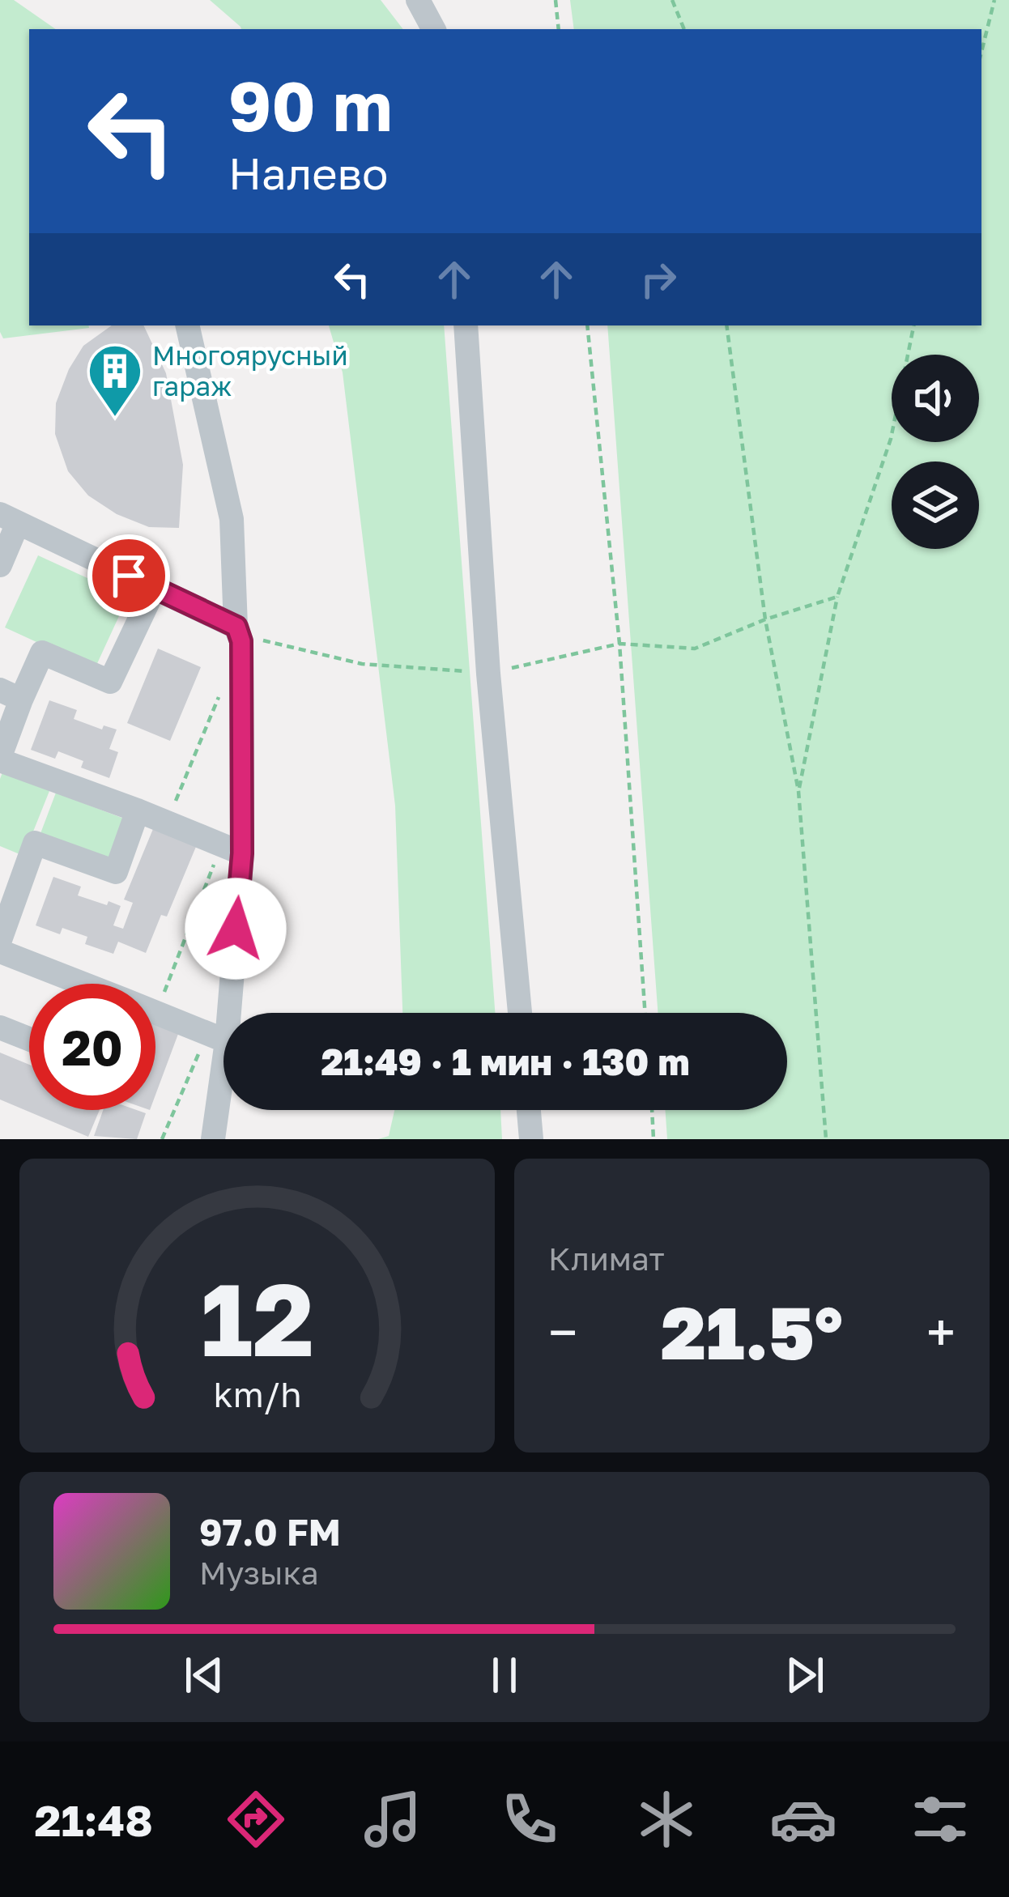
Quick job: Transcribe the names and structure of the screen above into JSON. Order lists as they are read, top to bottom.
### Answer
{
  "places": {
    "building": ["Многоярусный гараж"]
  },
  "page": {
    "turn": ["90 m", "Налево"],
    "limit": "20",
    "trip": "21:49 · 1 мин · 130 m",
    "tile": "Климат",
    "heat": ["−", "21.5°", "+"],
    "song": ["97.0 FM", "Музыка"],
    "tabs": "21:48",
    "gauge": ["12", "km/h"]
  }
}
